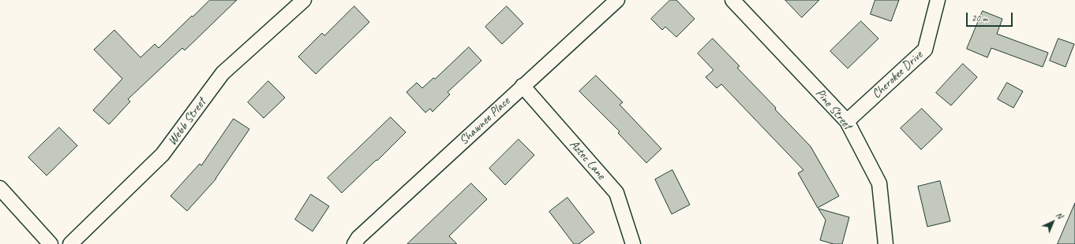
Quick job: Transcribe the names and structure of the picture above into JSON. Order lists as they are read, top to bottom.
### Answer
{
  "streets": {
    "street": [
      "Cherokee Drive",
      "Pine Street",
      "Shawnee Place",
      "Webb Street",
      "Aztec Lane"
    ]
  },
  "crossings": [
    ["Cherokee Drive", "Pine Street"],
    ["Shawnee Place", "Aztec Lane"]
  ],
  "scale_bar": "20 m",
  "north": "top right"
}
